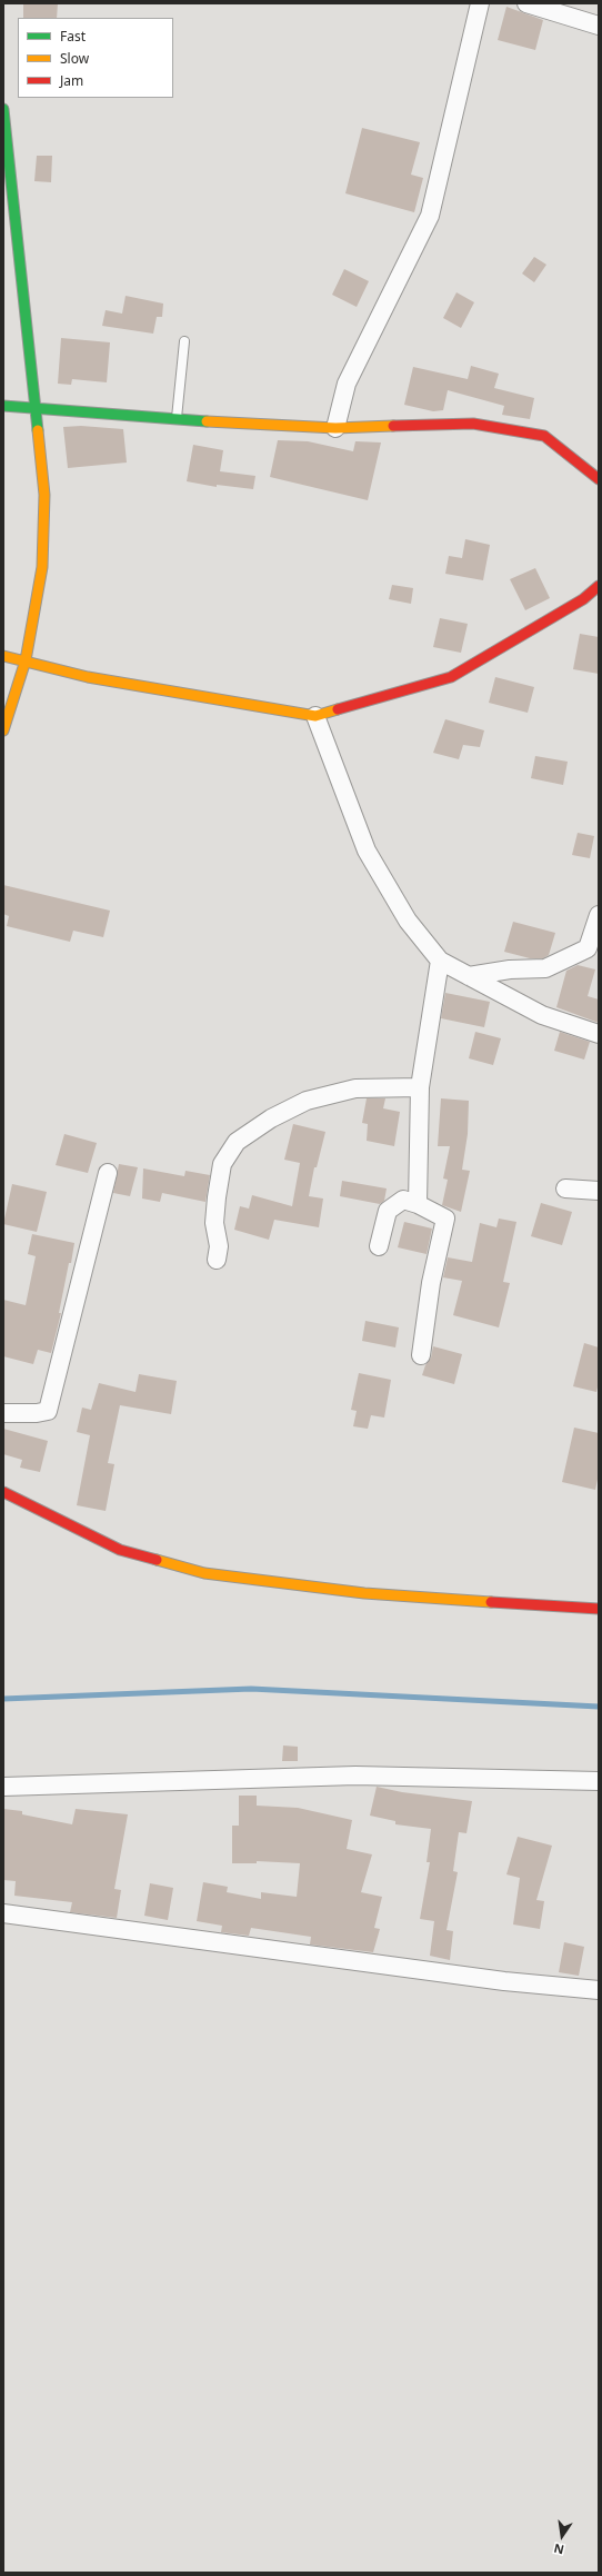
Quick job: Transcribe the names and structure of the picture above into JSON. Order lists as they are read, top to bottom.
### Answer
{
  "legend": ["Fast", "Slow", "Jam"],
  "north": "bottom"
}
